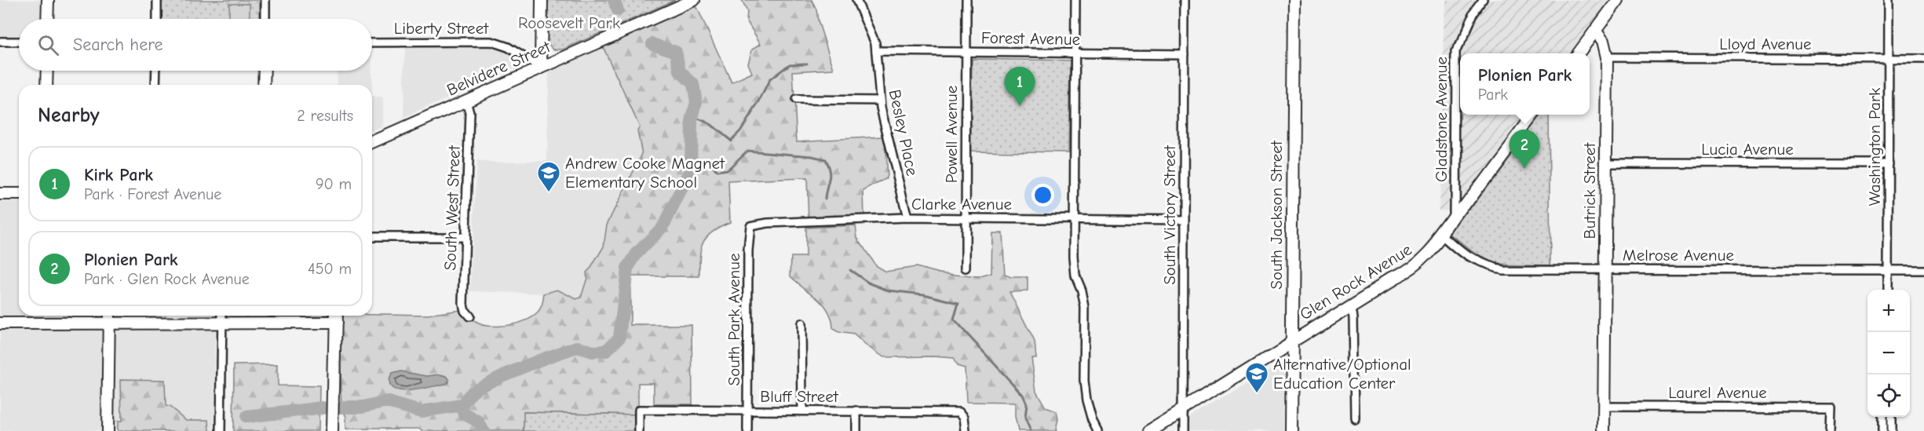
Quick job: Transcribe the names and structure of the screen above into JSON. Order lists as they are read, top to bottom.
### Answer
{
  "streets": {
    "street": [
      "Liberty Street",
      "Forest Avenue",
      "Lloyd Avenue",
      "Belvidere Street",
      "Gladstone Avenue",
      "Besley Place",
      "Powell Avenue",
      "Washington Park",
      "Lucia Avenue",
      "Butrick Street",
      "Clarke Avenue",
      "South West Street",
      "South Victory Street",
      "South Jackson Street",
      "Melrose Avenue",
      "Glen Rock Avenue",
      "South Park Avenue",
      "Laurel Avenue",
      "Bluff Street"
    ]
  },
  "crossings": [
    ["Liberty Street", "Belvidere Street"],
    ["Forest Avenue", "Besley Place"],
    ["Forest Avenue", "Powell Avenue"],
    ["Forest Avenue", "South Victory Street"],
    ["Lloyd Avenue", "Washington Park"],
    ["Lloyd Avenue", "Butrick Street"],
    ["Belvidere Street", "South West Street"],
    ["Gladstone Avenue", "Glen Rock Avenue"],
    ["Besley Place", "Clarke Avenue"],
    ["Powell Avenue", "Clarke Avenue"],
    ["Washington Park", "Lucia Avenue"],
    ["Washington Park", "Melrose Avenue"],
    ["Lucia Avenue", "Butrick Street"],
    ["Butrick Street", "Melrose Avenue"],
    ["Butrick Street", "Laurel Avenue"],
    ["Clarke Avenue", "South Victory Street"],
    ["Clarke Avenue", "South Park Avenue"],
    ["South Victory Street", "Glen Rock Avenue"],
    ["South Jackson Street", "Glen Rock Avenue"],
    ["Melrose Avenue", "Glen Rock Avenue"],
    ["South Park Avenue", "Bluff Street"]
  ],
  "parks": ["Roosevelt Park"],
  "places": {
    "school or university": ["Andrew Cooke Magnet Elementary School", "Alternative/Optional Education Center"]
  },
  "page": {
    "search": "Search here",
    "popup": ["Plonien Park", "Park"],
    "pins": ["1", "2"],
    "heading": ["Nearby", "2 results"],
    "list": [
      {
        "mark": "1",
        "name": "Kirk Park",
        "note": "Park · Forest Avenue",
        "value": "90 m"
      },
      {
        "mark": "2",
        "name": "Plonien Park",
        "note": "Park · Glen Rock Avenue",
        "value": "450 m"
      }
    ],
    "map_buttons": ["+", "−"]
  }
}
